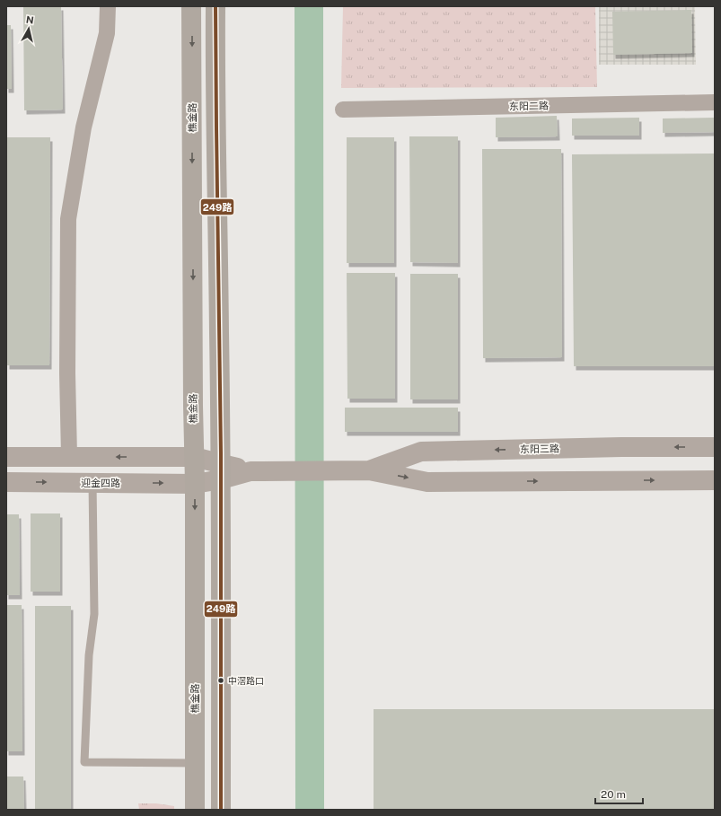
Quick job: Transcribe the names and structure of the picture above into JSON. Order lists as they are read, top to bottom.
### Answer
{
  "streets": {
    "highway": ["樵金路"],
    "street": ["东阳二路", "东阳三路", "迎金四路"]
  },
  "crossings": [
    ["樵金路", "迎金四路"],
    ["东阳三路", "迎金四路"]
  ],
  "places": ["中滘路口"],
  "lines": ["transit line 249路"],
  "scale_bar": "20 m",
  "north": "top"
}
